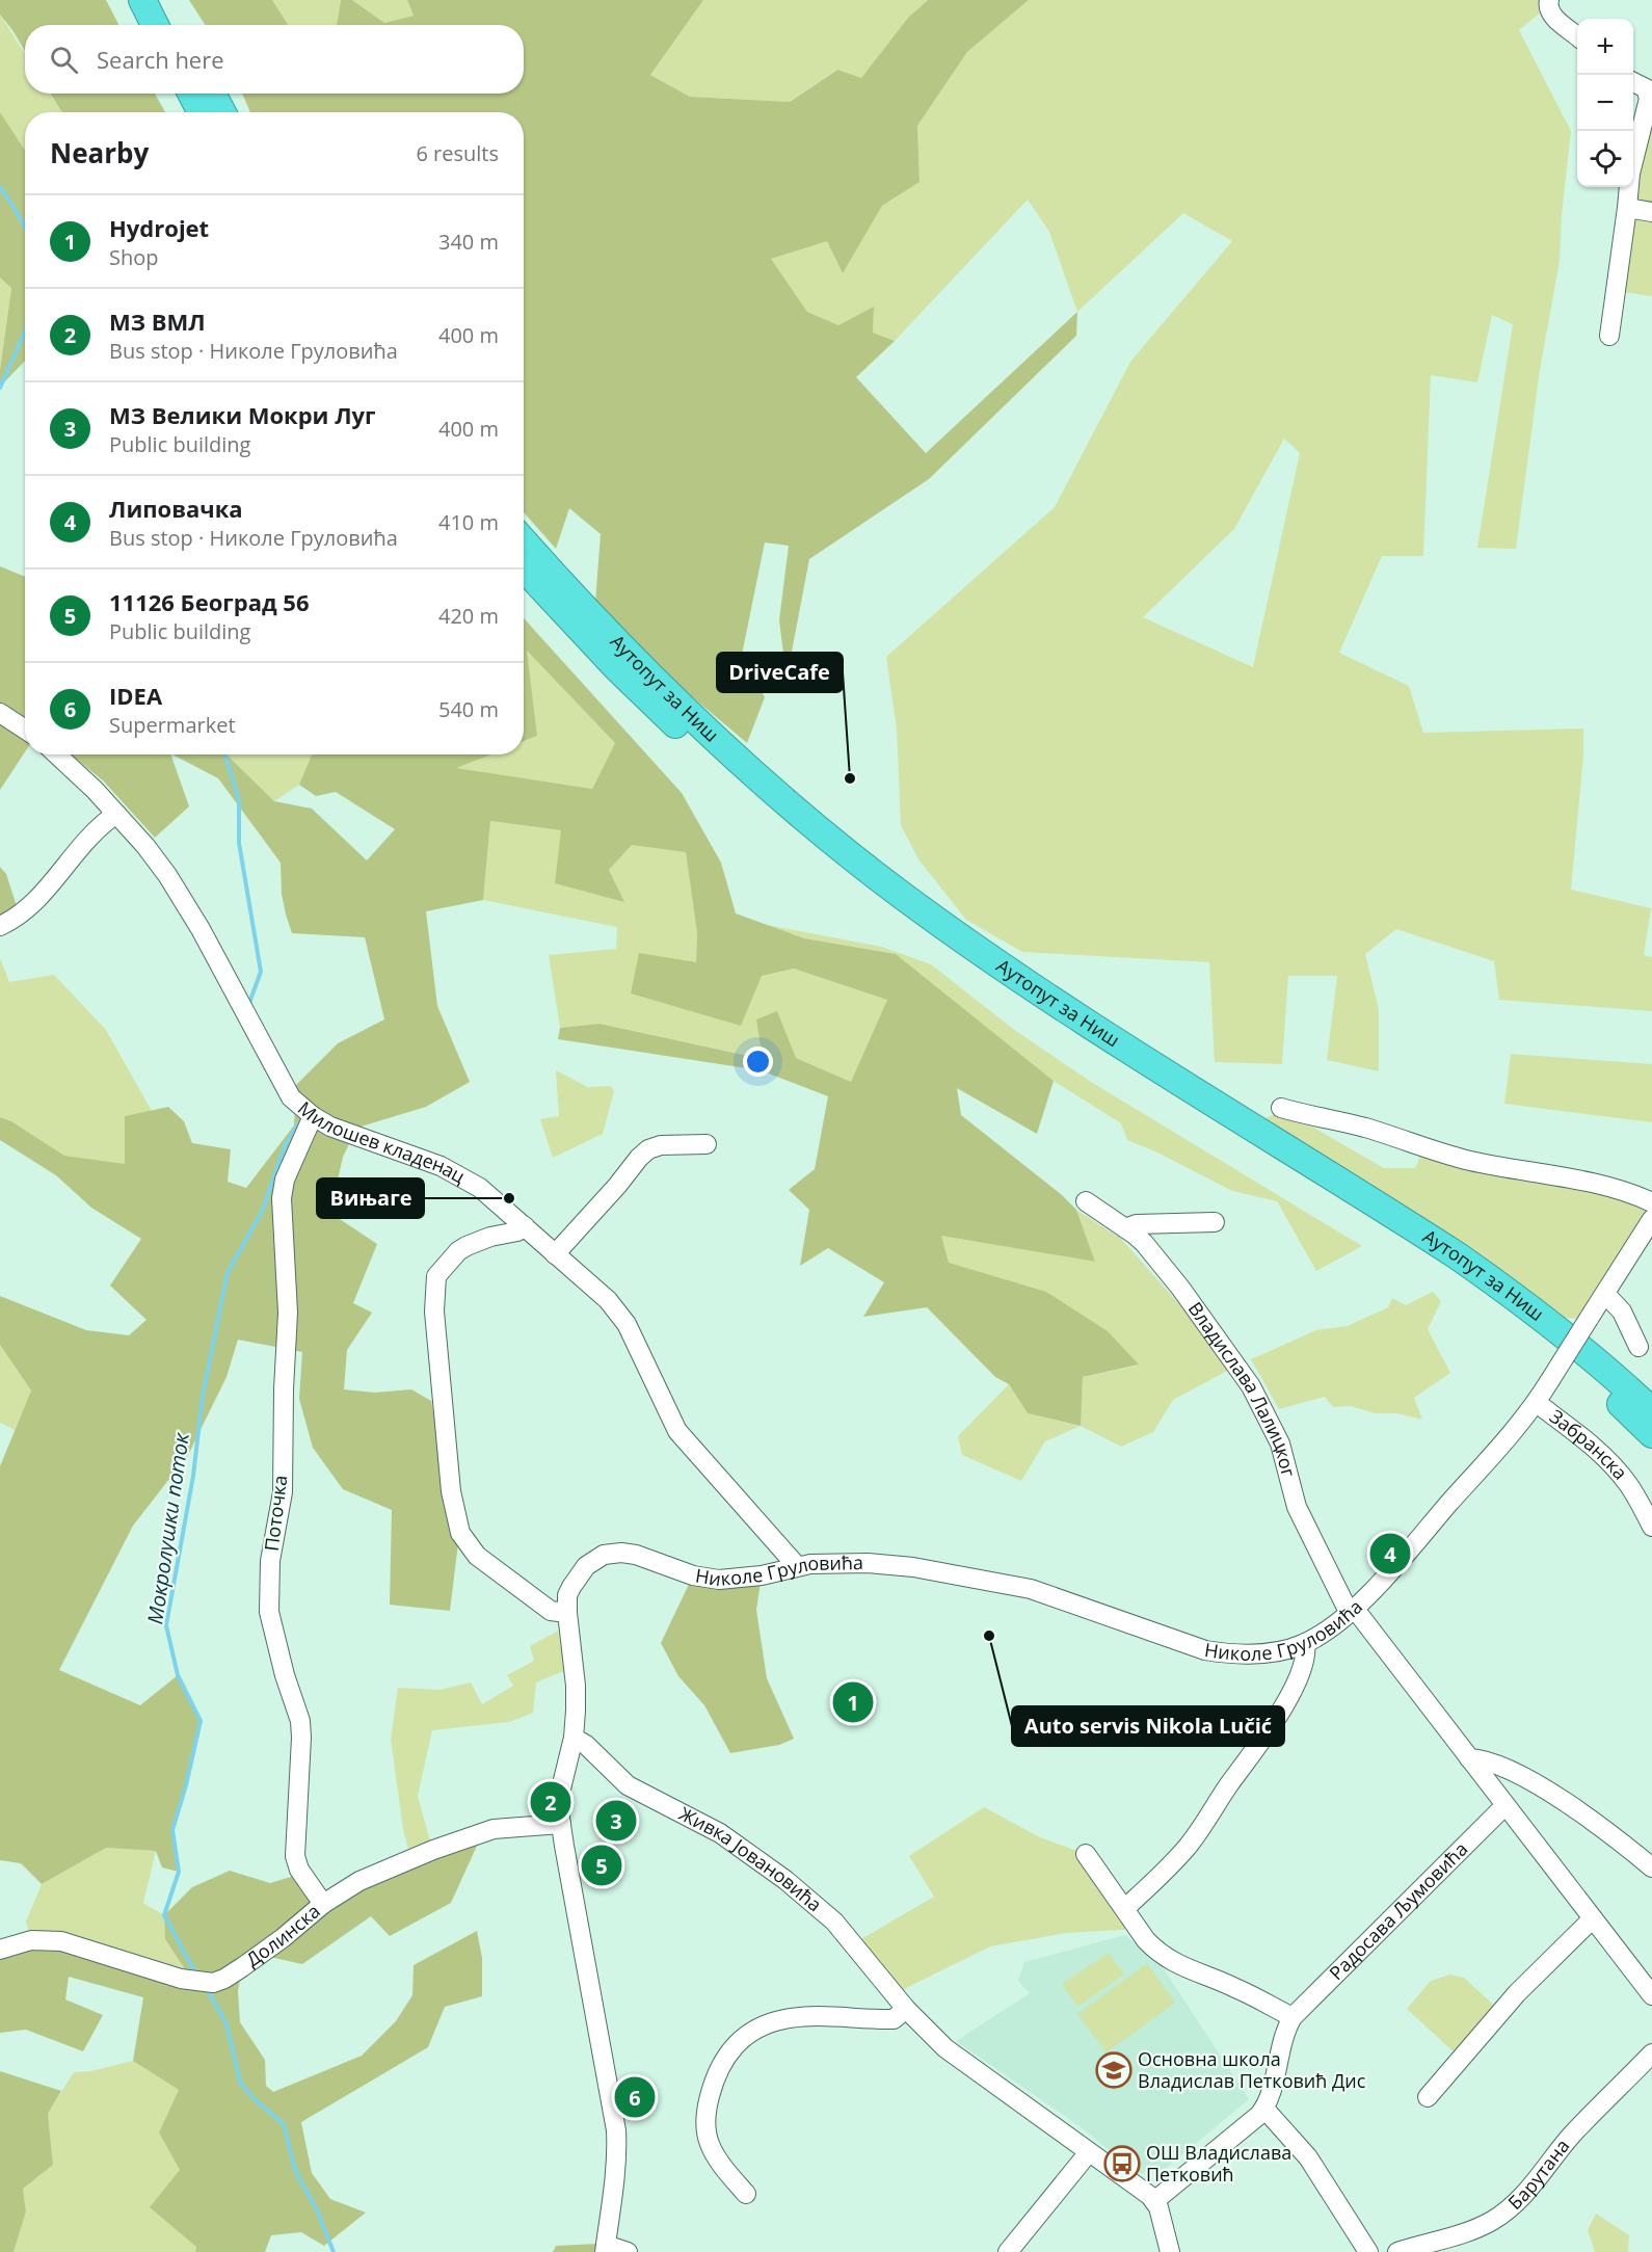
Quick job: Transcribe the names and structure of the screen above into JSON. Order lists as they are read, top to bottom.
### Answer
{
  "streets": {
    "highway": ["Аутопут за Ниш"],
    "street": [
      "Милошев кладенац",
      "Владислава Лалицког",
      "Забранска",
      "Поточка",
      "Николе Груловића",
      "Живка Јовановића",
      "Радосава Љумовића",
      "Долинска",
      "Барутана"
    ]
  },
  "crossings": [
    ["Милошев кладенац", "Поточка"],
    ["Милошев кладенац", "Николе Груловића"],
    ["Владислава Лалицког", "Николе Груловића"],
    ["Владислава Лалицког", "Радосава Љумовића"],
    ["Забранска", "Николе Груловића"],
    ["Поточка", "Долинска"],
    ["Николе Груловића", "Живка Јовановића"],
    ["Николе Груловића", "Долинска"]
  ],
  "water": ["Мокролушки поток"],
  "places": {
    "other": ["DriveCafe", "Вињаге", "Auto servis Nikola Lučić"],
    "school or university": ["Основна школа Владислав Петковић Дис"],
    "bus stop": ["ОШ Владислава Петковић"]
  },
  "page": {
    "map_buttons": ["+", "−"],
    "search": "Search here",
    "heading": ["Nearby", "6 results"],
    "list": [
      {
        "mark": "1",
        "name": "Hydrojet",
        "note": "Shop",
        "value": "340 m"
      },
      {
        "mark": "2",
        "name": "МЗ ВМЛ",
        "note": "Bus stop · Николе Груловића",
        "value": "400 m"
      },
      {
        "mark": "3",
        "name": "МЗ Велики Мокри Луг",
        "note": "Public building",
        "value": "400 m"
      },
      {
        "mark": "4",
        "name": "Липовачка",
        "note": "Bus stop · Николе Груловића",
        "value": "410 m"
      },
      {
        "mark": "5",
        "name": "11126 Београд 56",
        "note": "Public building",
        "value": "420 m"
      },
      {
        "mark": "6",
        "name": "IDEA",
        "note": "Supermarket",
        "value": "540 m"
      }
    ],
    "pins": [
      "4",
      "1",
      "2",
      "3",
      "5",
      "6"
    ]
  }
}
